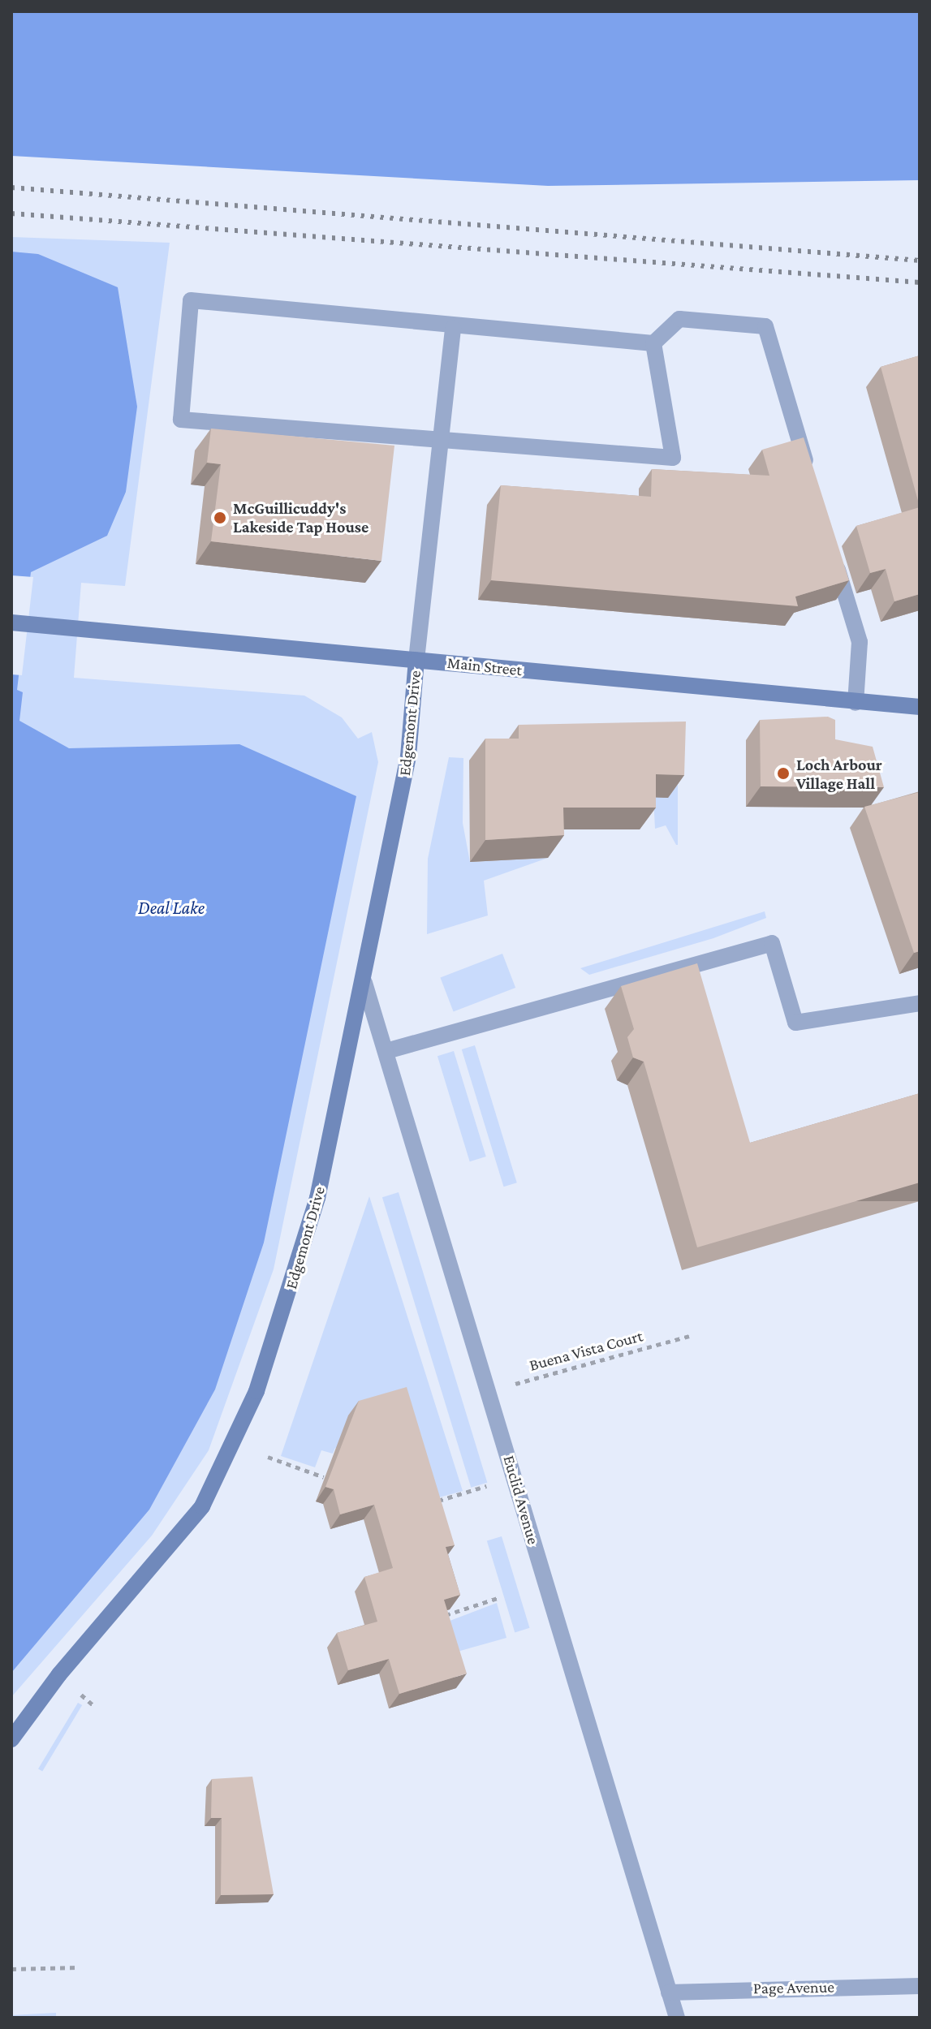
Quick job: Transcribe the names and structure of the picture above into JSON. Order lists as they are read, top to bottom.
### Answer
{
  "streets": {
    "street": [
      "Main Street",
      "Edgemont Drive",
      "Euclid Avenue",
      "Page Avenue"
    ],
    "path": ["Buena Vista Court"]
  },
  "crossings": [
    ["Main Street", "Edgemont Drive"],
    ["Edgemont Drive", "Euclid Avenue"],
    ["Buena Vista Court", "Euclid Avenue"],
    ["Euclid Avenue", "Page Avenue"]
  ],
  "water": ["Deal Lake"],
  "places": ["McGuillicuddy's Lakeside Tap House", "Loch Arbour Village Hall"]
}
